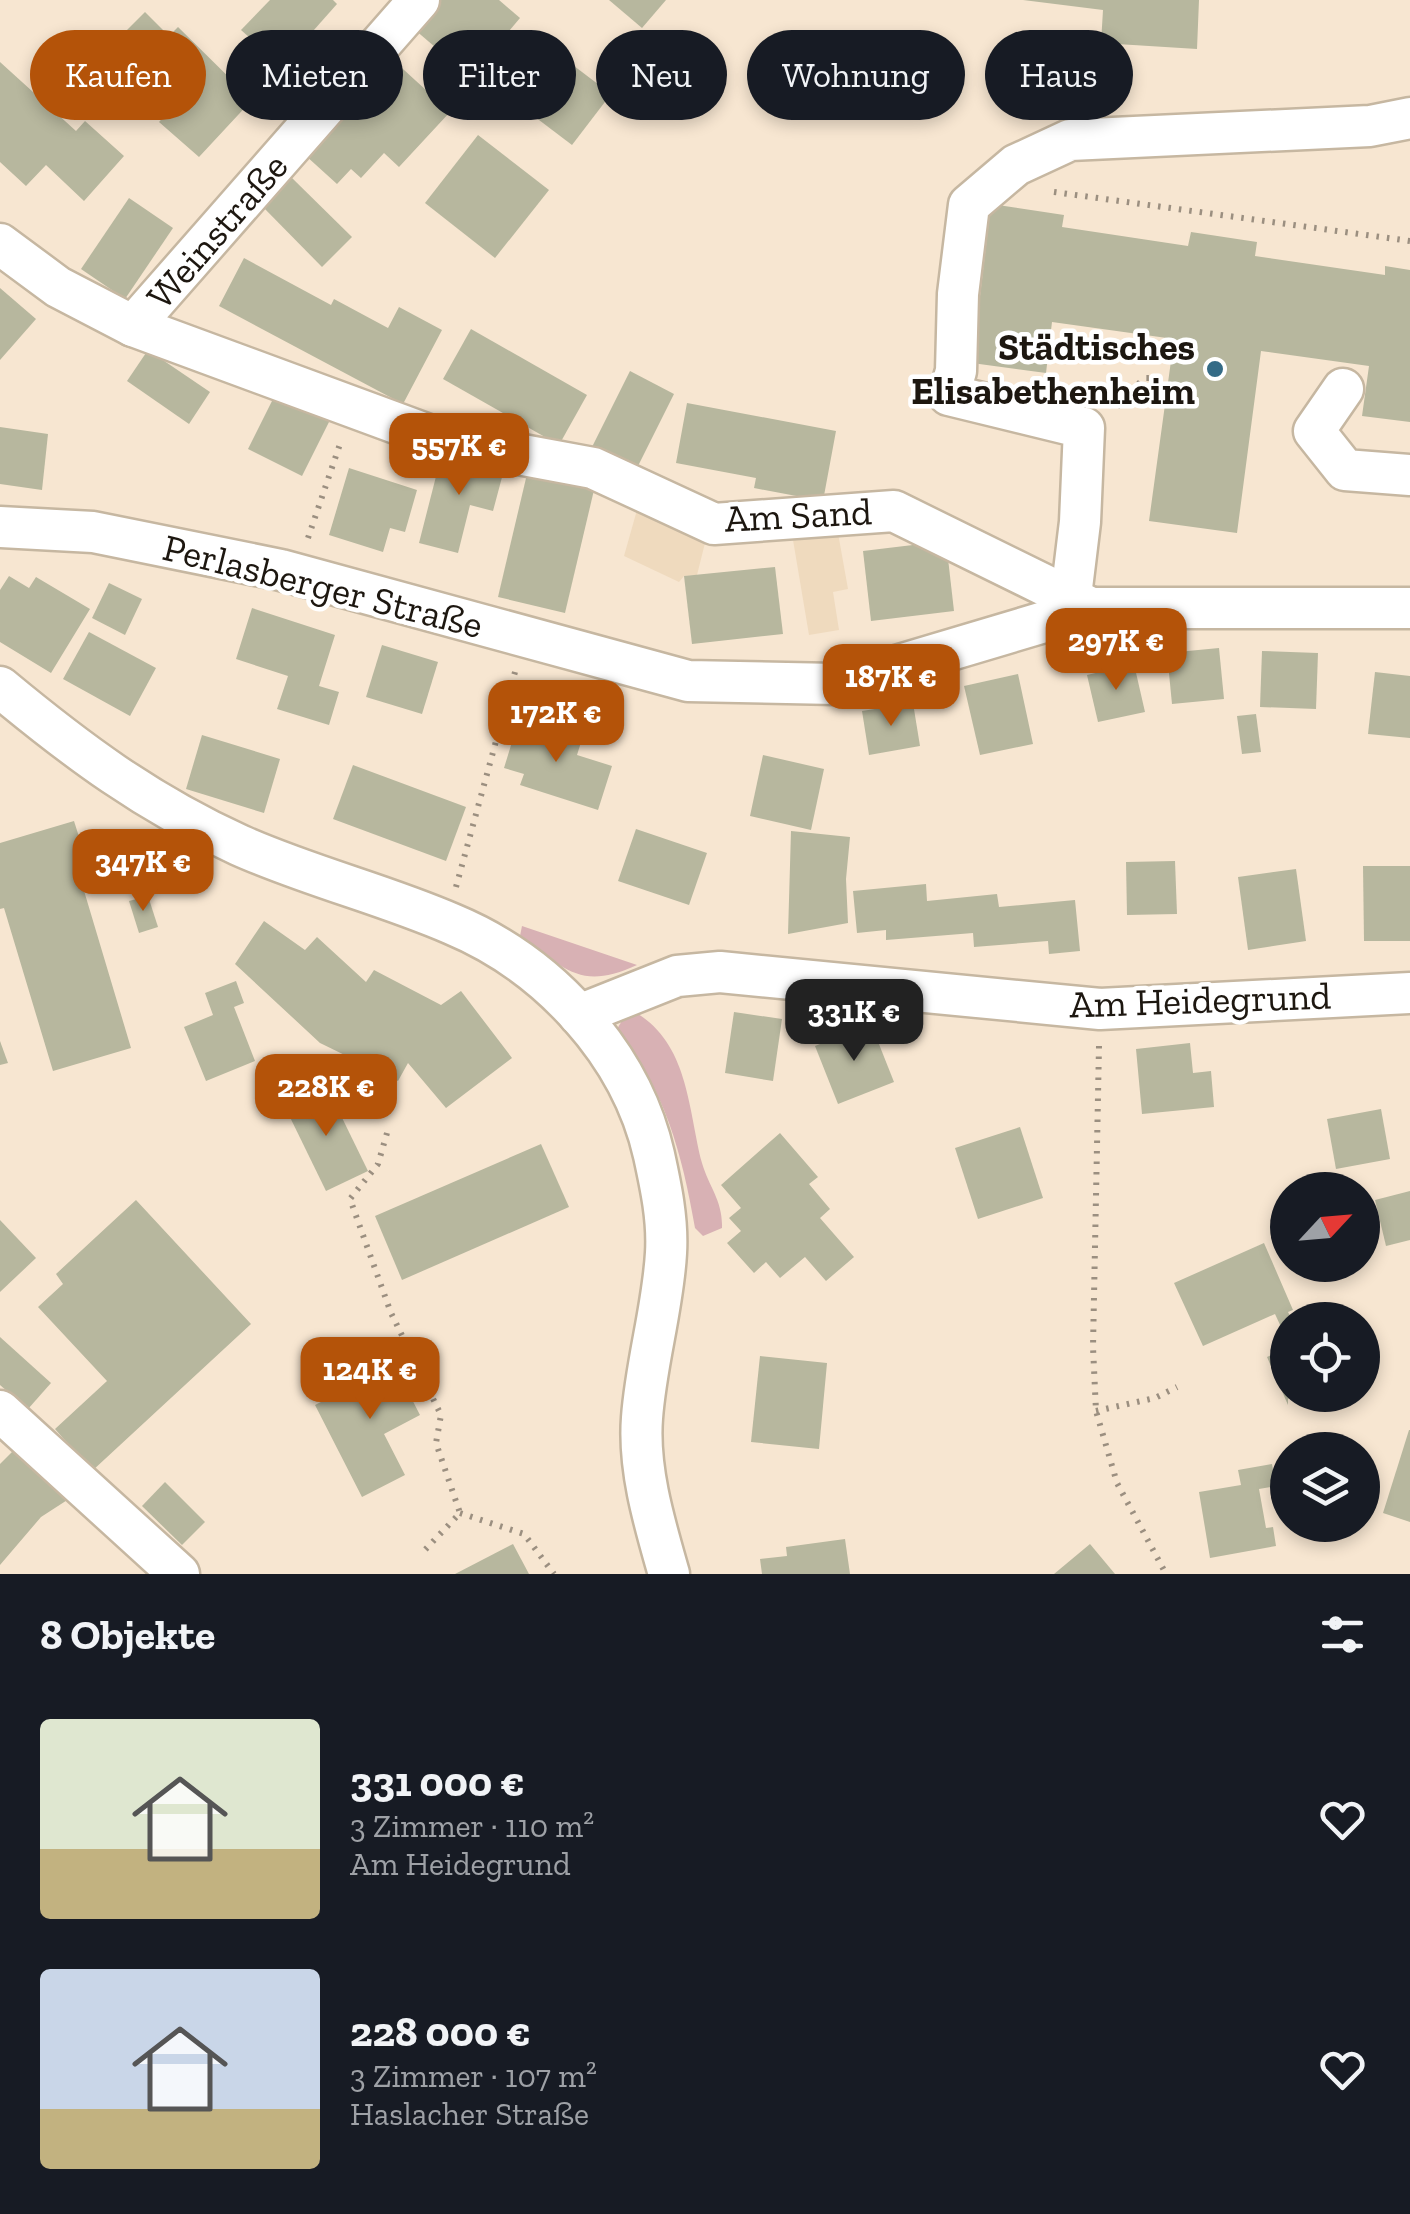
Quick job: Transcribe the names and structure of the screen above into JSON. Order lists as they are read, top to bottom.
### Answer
{
  "streets": {
    "street": [
      "Weinstraße",
      "Am Sand",
      "Perlasberger Straße",
      "Am Heidegrund"
    ]
  },
  "crossings": [
    ["Weinstraße", "Am Sand"],
    ["Am Sand", "Perlasberger Straße"]
  ],
  "places": ["Städtisches Elisabethenheim"],
  "north": "top right",
  "page": {
    "chip": [
      "Kaufen",
      "Mieten",
      "Filter",
      "Neu",
      "Wohnung",
      "Haus"
    ],
    "price": [
      "557K €",
      "297K €",
      "187K €",
      "172K €",
      "347K €",
      "331K €",
      "228K €",
      "124K €"
    ],
    "heading": "8 Objekte",
    "list": [
      {
        "name": "331 000 €",
        "note": "3 Zimmer · 110 m² · Am Heidegrund"
      },
      {
        "name": "228 000 €",
        "note": "3 Zimmer · 107 m² · Haslacher Straße"
      }
    ]
  }
}
